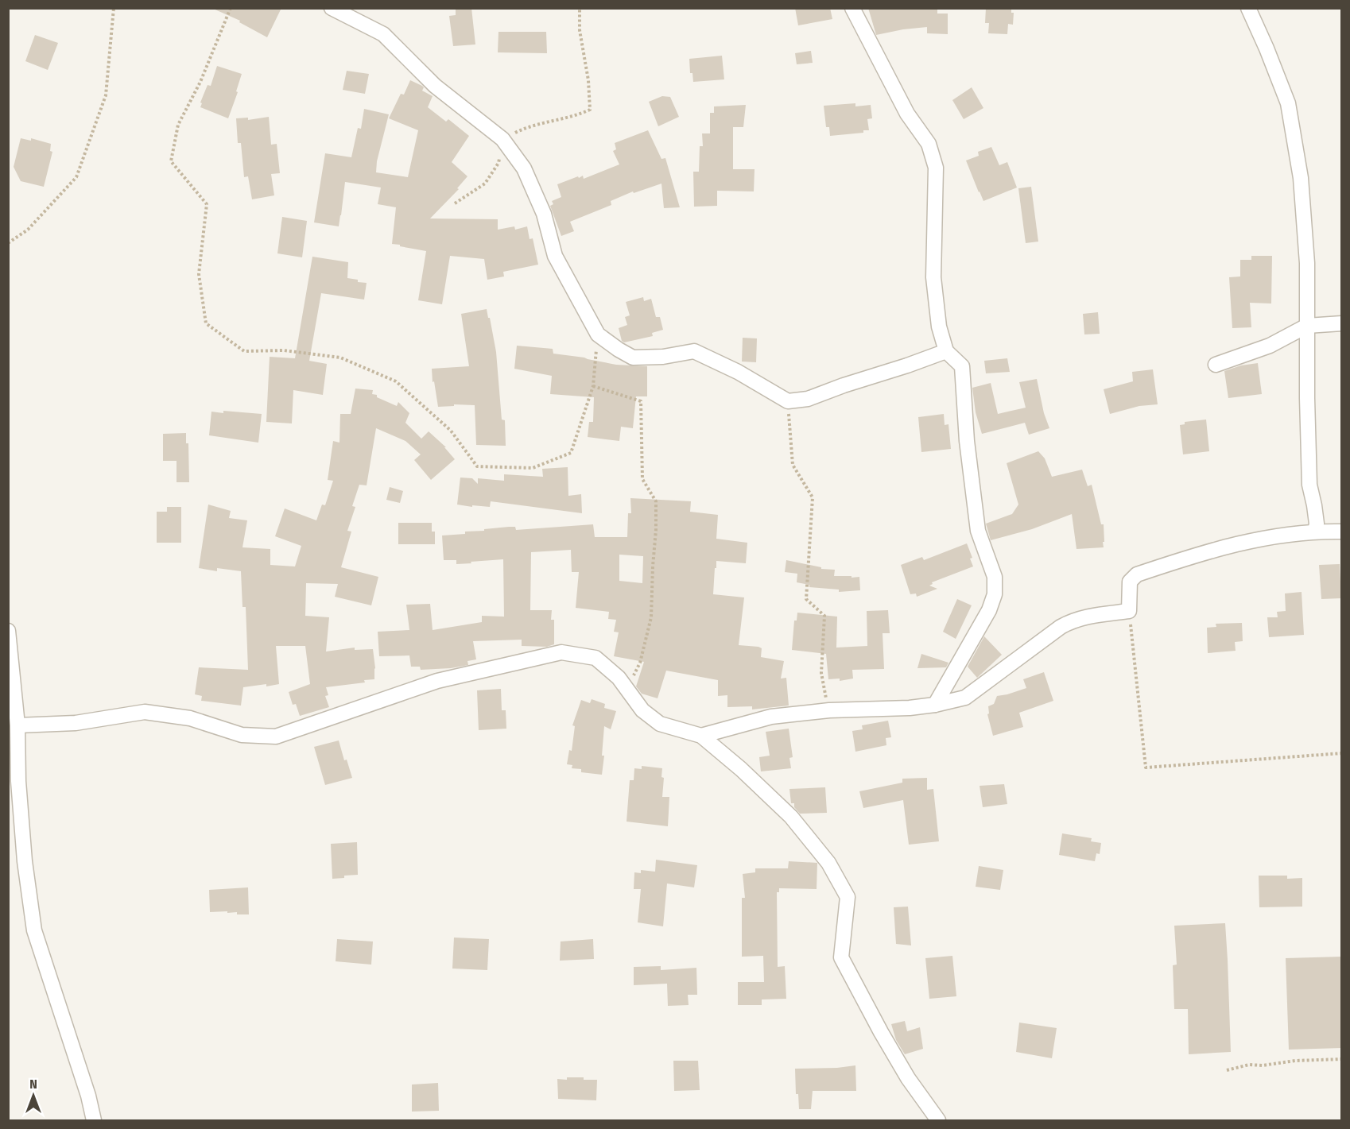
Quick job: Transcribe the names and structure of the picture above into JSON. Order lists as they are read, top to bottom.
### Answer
{
  "north": "top"
}
